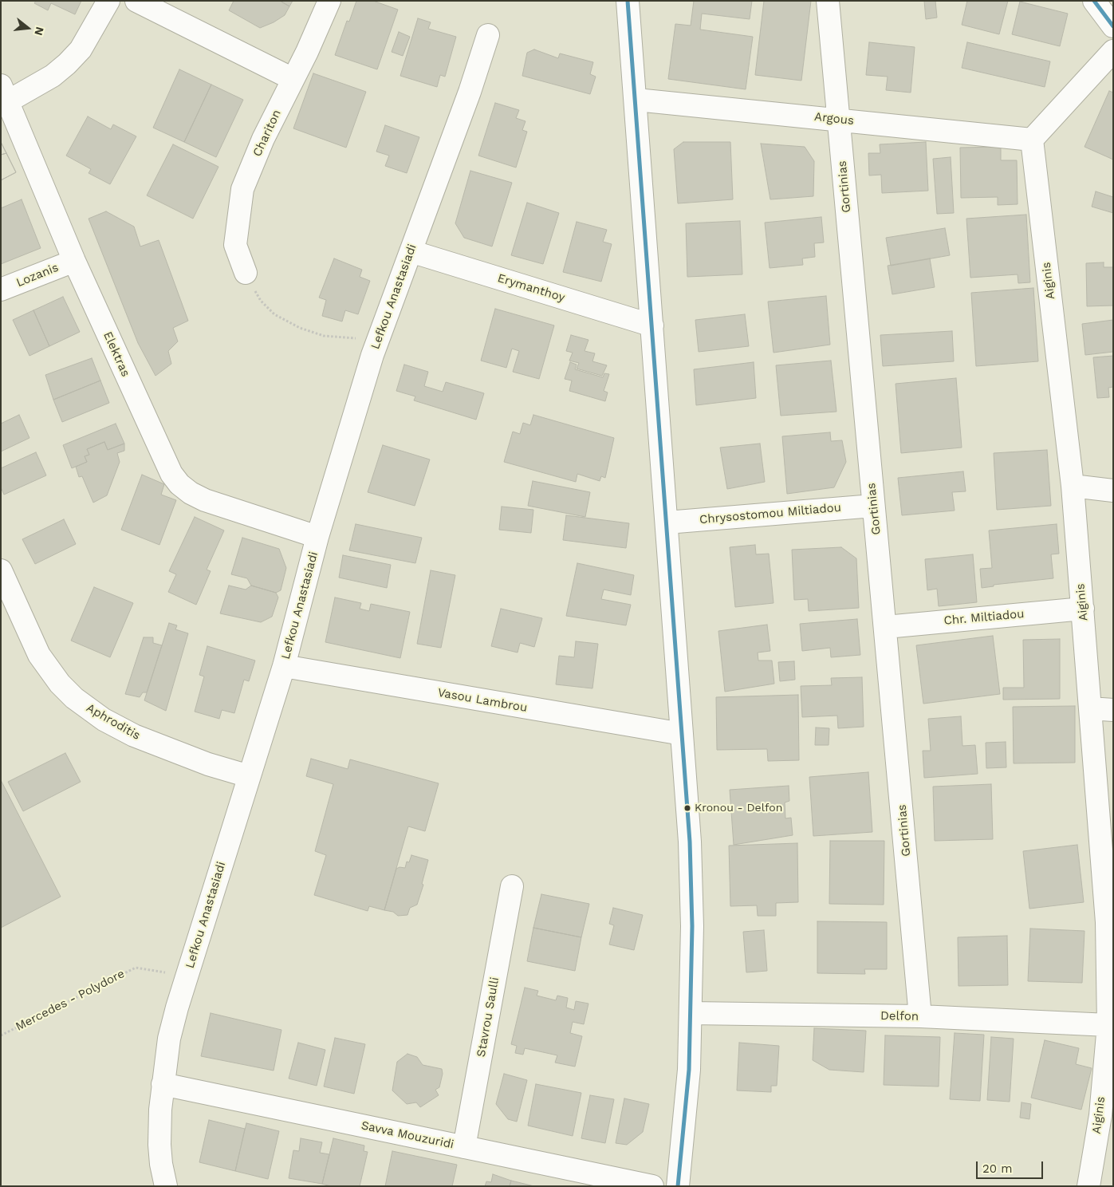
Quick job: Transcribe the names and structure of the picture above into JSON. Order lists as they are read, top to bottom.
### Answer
{
  "streets": {
    "street": [
      "Argous",
      "Chariton",
      "Gortinias",
      "Lozanis",
      "Aiginis",
      "Erymanthoy",
      "Lefkou Anastasiadi",
      "Elektras",
      "Chrysostomou Miltiadou",
      "Chr. Miltiadou",
      "Vasou Lambrou",
      "Aphroditis",
      "Delfon",
      "Stavrou Saulli",
      "Savva Mouzuridi"
    ],
    "path": ["Mercedes - Polydore"]
  },
  "crossings": [
    ["Argous", "Gortinias"],
    ["Argous", "Aiginis"],
    ["Gortinias", "Chrysostomou Miltiadou"],
    ["Gortinias", "Chr. Miltiadou"],
    ["Gortinias", "Delfon"],
    ["Lozanis", "Elektras"],
    ["Aiginis", "Chr. Miltiadou"],
    ["Aiginis", "Delfon"],
    ["Erymanthoy", "Lefkou Anastasiadi"],
    ["Lefkou Anastasiadi", "Elektras"],
    ["Lefkou Anastasiadi", "Vasou Lambrou"],
    ["Lefkou Anastasiadi", "Aphroditis"],
    ["Lefkou Anastasiadi", "Mercedes - Polydore"],
    ["Lefkou Anastasiadi", "Savva Mouzuridi"],
    ["Stavrou Saulli", "Savva Mouzuridi"]
  ],
  "places": ["Kronou - Delfon"],
  "scale_bar": "20 m",
  "north": "right"
}
